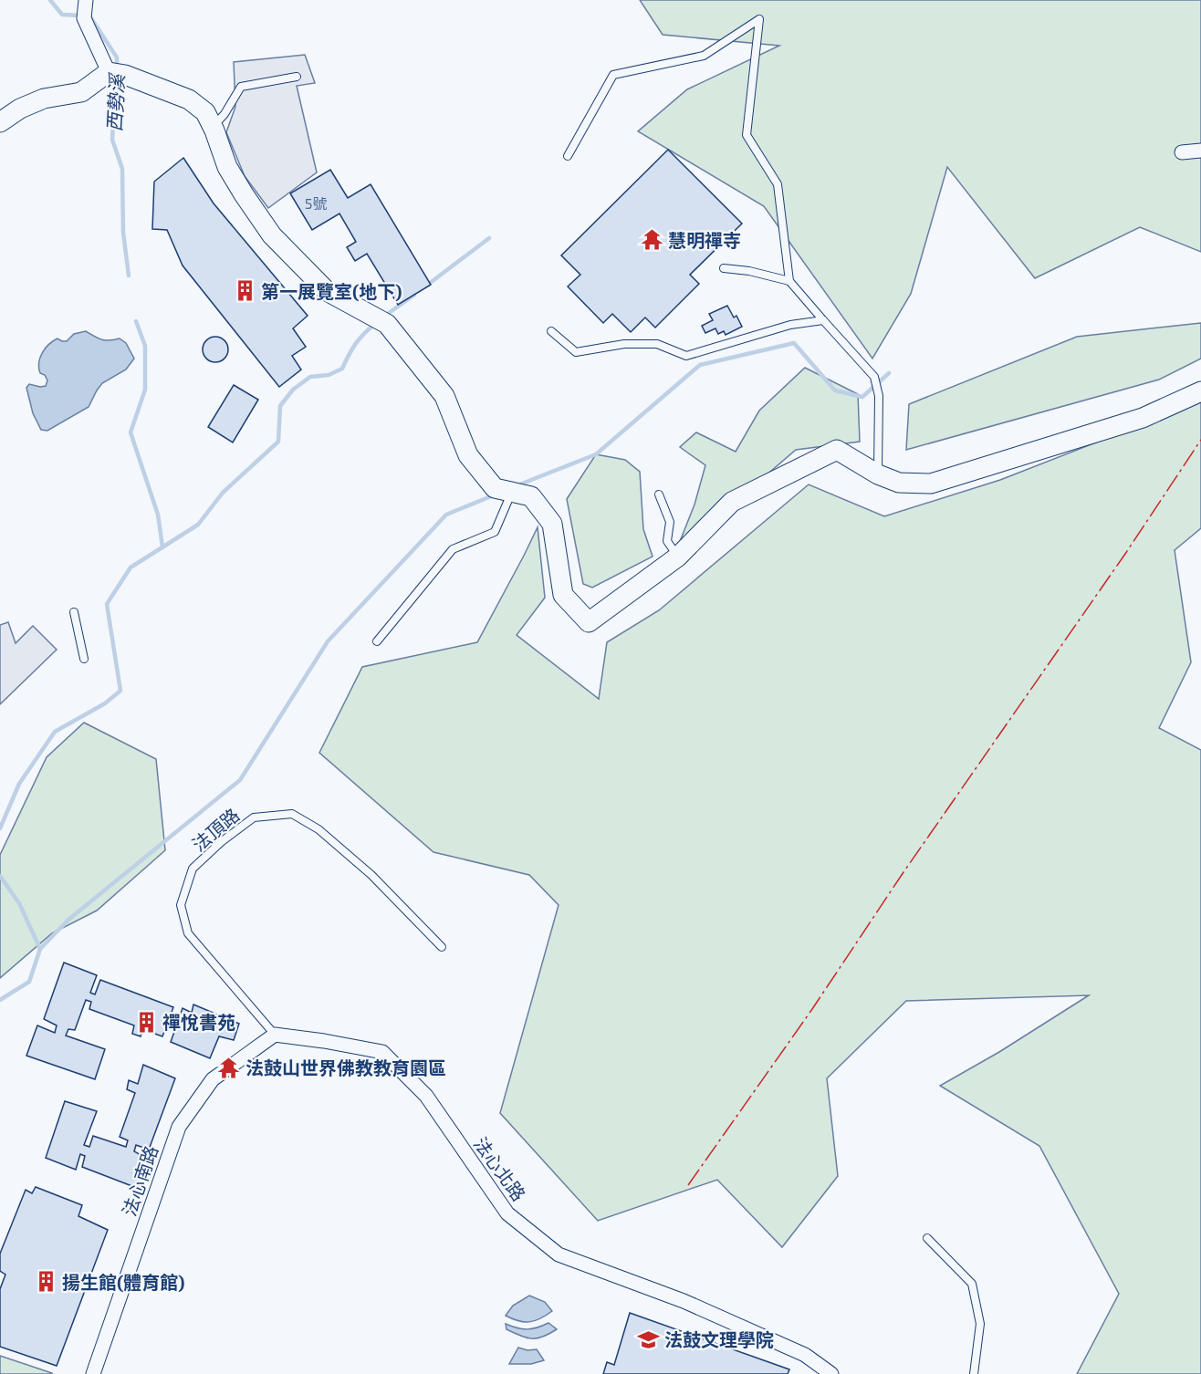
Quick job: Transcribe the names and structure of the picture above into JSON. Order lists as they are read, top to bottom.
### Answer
{
  "streets": {
    "street": ["法心北路", "法心南路"],
    "lane": ["法頂路"]
  },
  "crossings": [
    ["法頂路", "法心北路"],
    ["法頂路", "法心南路"],
    ["法心北路", "法心南路"]
  ],
  "water": ["西勢溪"],
  "places": {
    "temple": ["慧明禪寺", "法鼓山世界佛教教育園區"],
    "building": ["第一展覽室(地下)", "禪悅書苑", "揚生館(體育館)"],
    "school or university": ["法鼓文理學院"]
  },
  "house_numbers": ["5號"]
}
